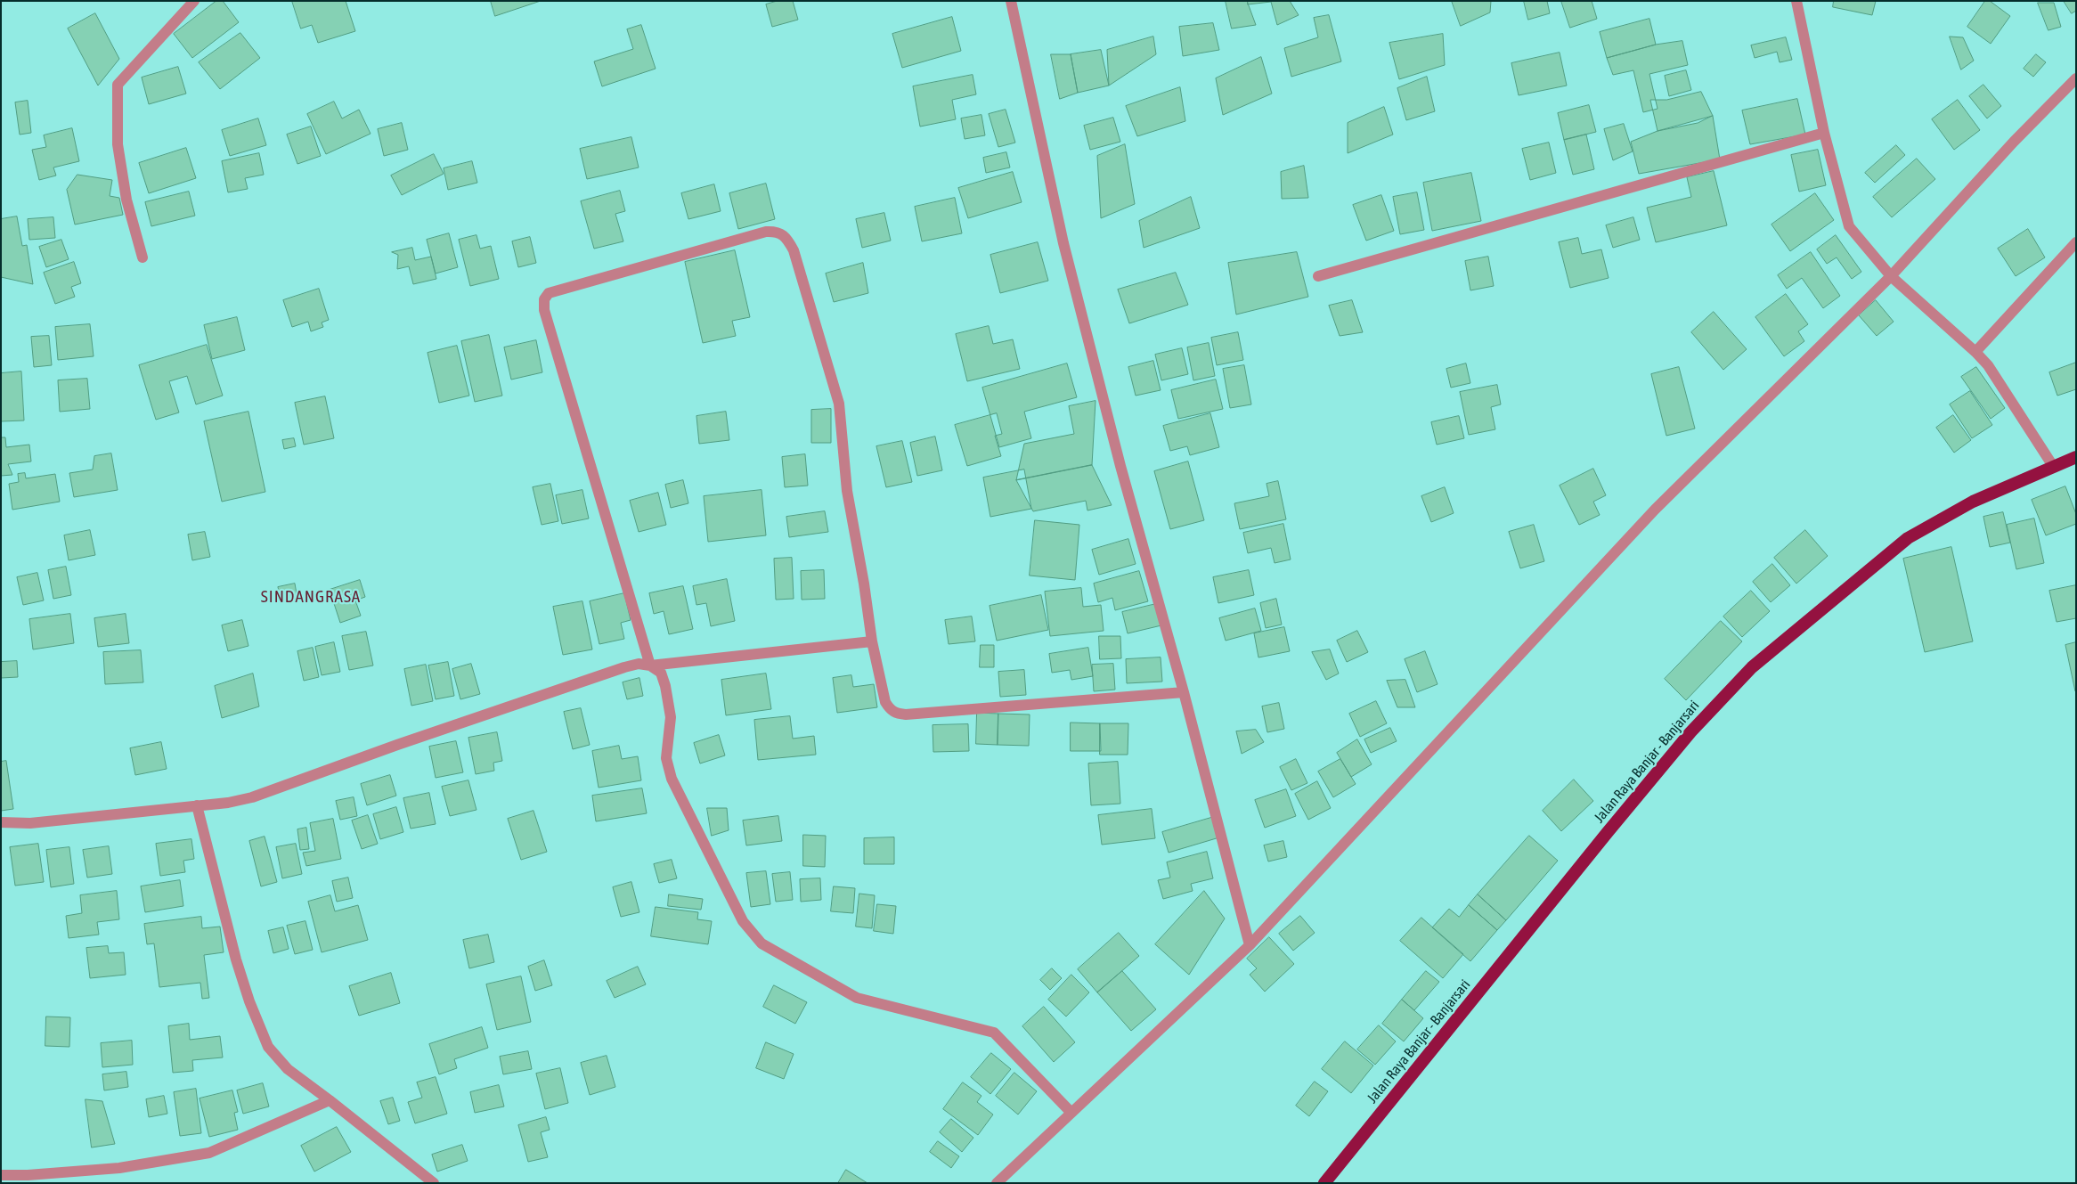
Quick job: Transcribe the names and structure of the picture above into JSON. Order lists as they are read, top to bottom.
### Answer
{
  "streets": {
    "highway": ["Jalan Raya Banjar - Banjarsari"]
  },
  "districts": ["SINDANGRASA"]
}
